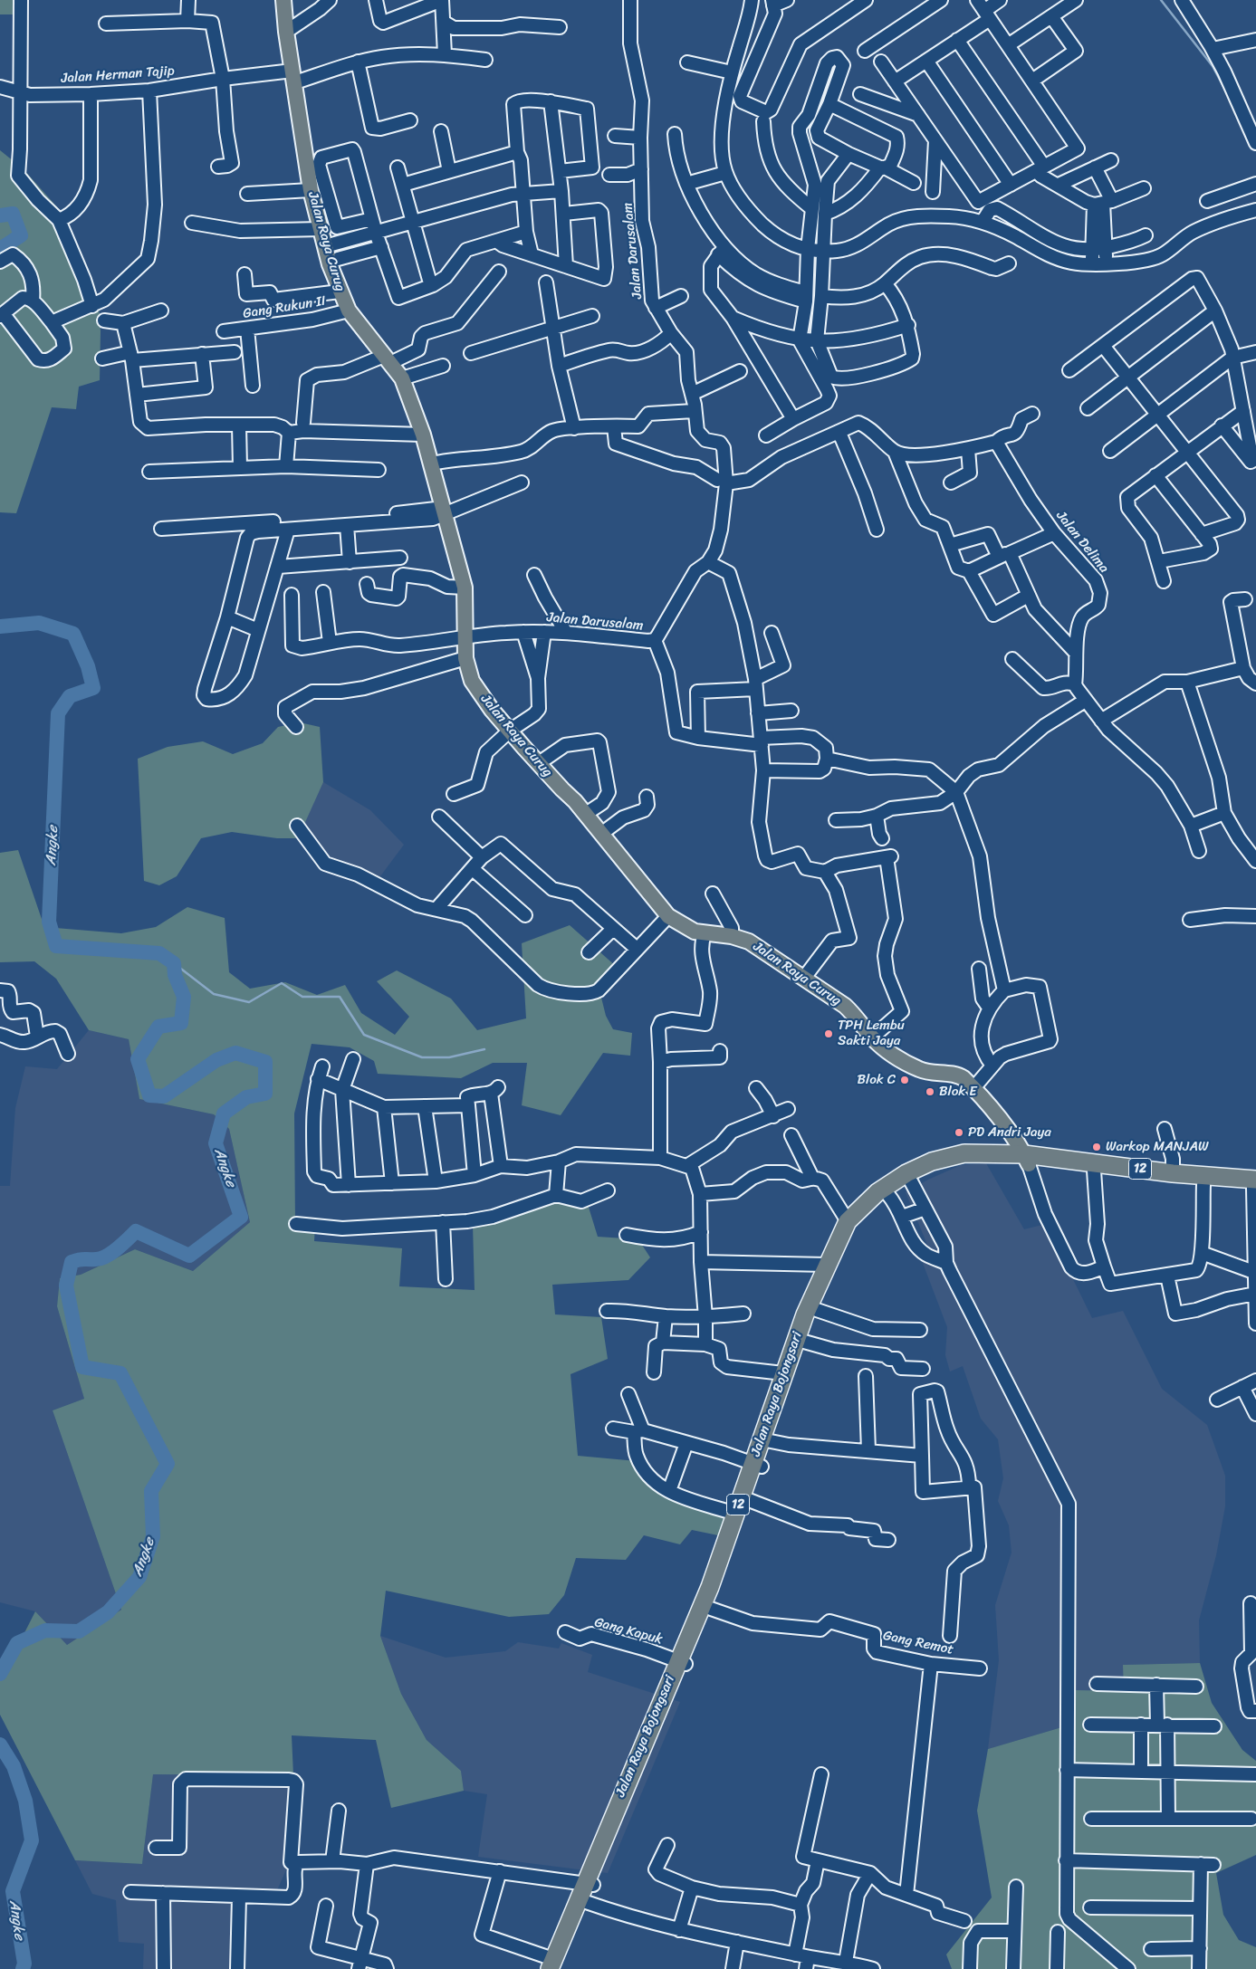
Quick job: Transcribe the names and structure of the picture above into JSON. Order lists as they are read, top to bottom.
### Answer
{
  "streets": {
    "highway": ["12", "Jalan Raya Bojongsari"],
    "main road": ["Jalan Raya Curug"],
    "street": [
      "Jalan Herman Tajip",
      "Jalan Darusalam",
      "Gang Rukun II",
      "Jalan Delima",
      "Gang Kapuk",
      "Gang Remot"
    ]
  },
  "crossings": [
    ["Jalan Herman Tajip", "Jalan Raya Curug"],
    ["Jalan Raya Curug", "Jalan Darusalam"],
    ["Jalan Raya Curug", "Gang Rukun II"],
    ["Jalan Raya Curug", "Jalan Raya Bojongsari"],
    ["Jalan Raya Bojongsari", "Gang Kapuk"],
    ["Jalan Raya Bojongsari", "Gang Remot"]
  ],
  "water": ["Angke"],
  "places": [
    "TPH Lembu Sakti Jaya",
    "Blok C",
    "Blok E",
    "PD Andri Jaya",
    "Warkop MANJAW"
  ]
}
